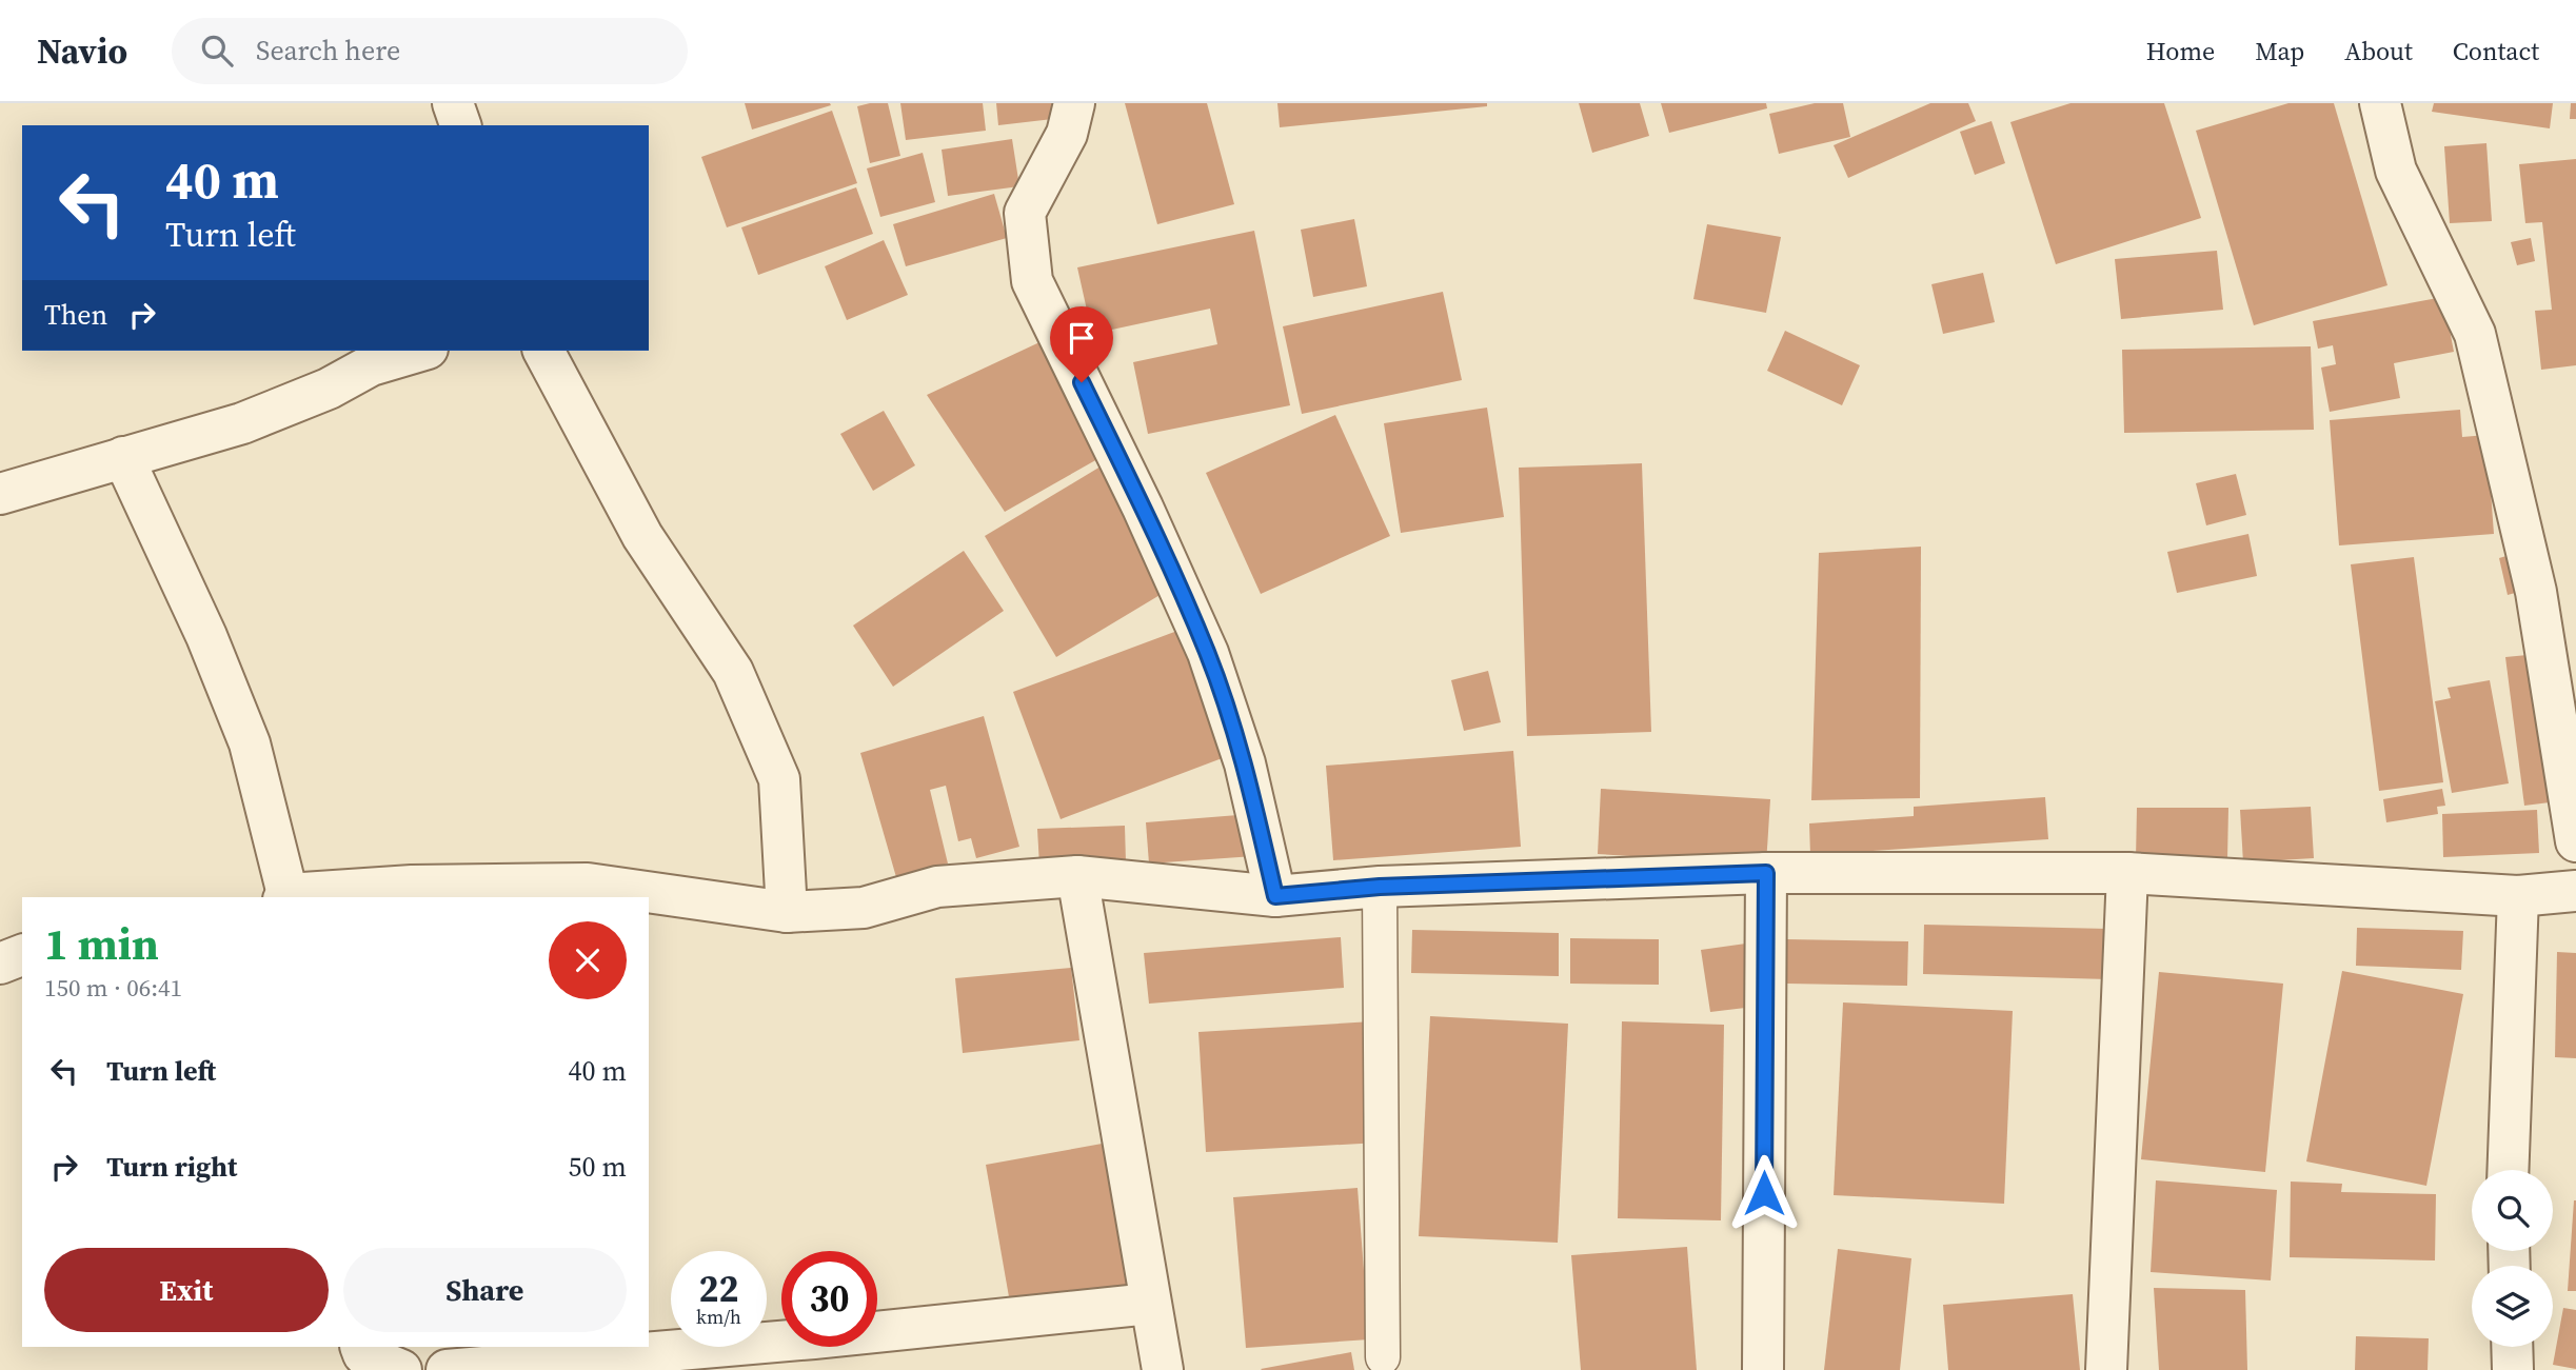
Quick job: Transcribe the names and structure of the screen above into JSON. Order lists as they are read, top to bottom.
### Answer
{
  "page": {
    "header": "Navio",
    "search": "Search here",
    "nav": [
      "Home",
      "Map",
      "About",
      "Contact"
    ],
    "turn": ["40 m", "Turn left"],
    "then": "Then",
    "heading": ["1 min", "150 m · 06:41"],
    "list": [
      {
        "name": "Turn left",
        "value": "40 m"
      },
      {
        "name": "Turn right",
        "value": "50 m"
      }
    ],
    "buttons": ["Exit", "Share"],
    "speed": "22 km/h",
    "limit": "30"
  }
}
